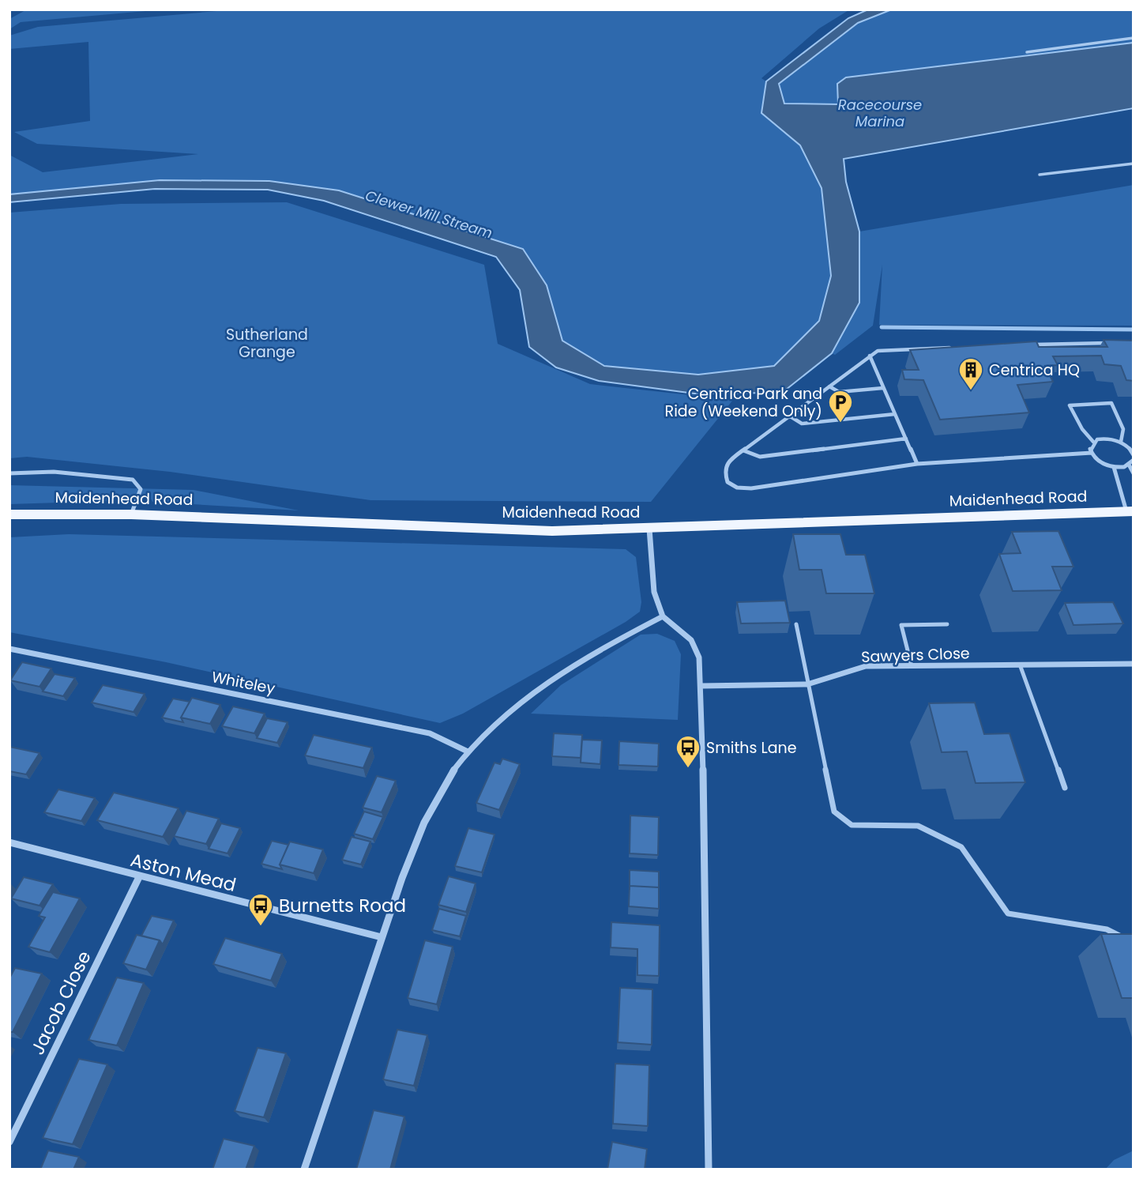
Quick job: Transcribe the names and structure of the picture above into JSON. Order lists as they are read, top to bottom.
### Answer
{
  "streets": {
    "main road": ["Maidenhead Road"],
    "street": [
      "Sawyers Close",
      "Whiteley",
      "Aston Mead",
      "Jacob Close"
    ]
  },
  "crossings": [
    ["Aston Mead", "Jacob Close"]
  ],
  "water": ["Racecourse Marina", "Clewer Mill Stream"],
  "parks": ["Sutherland Grange"],
  "places": {
    "building": ["Centrica HQ"],
    "parking": ["Centrica Park and Ride (Weekend Only)"],
    "bus stop": ["Smiths Lane", "Burnetts Road"]
  }
}
